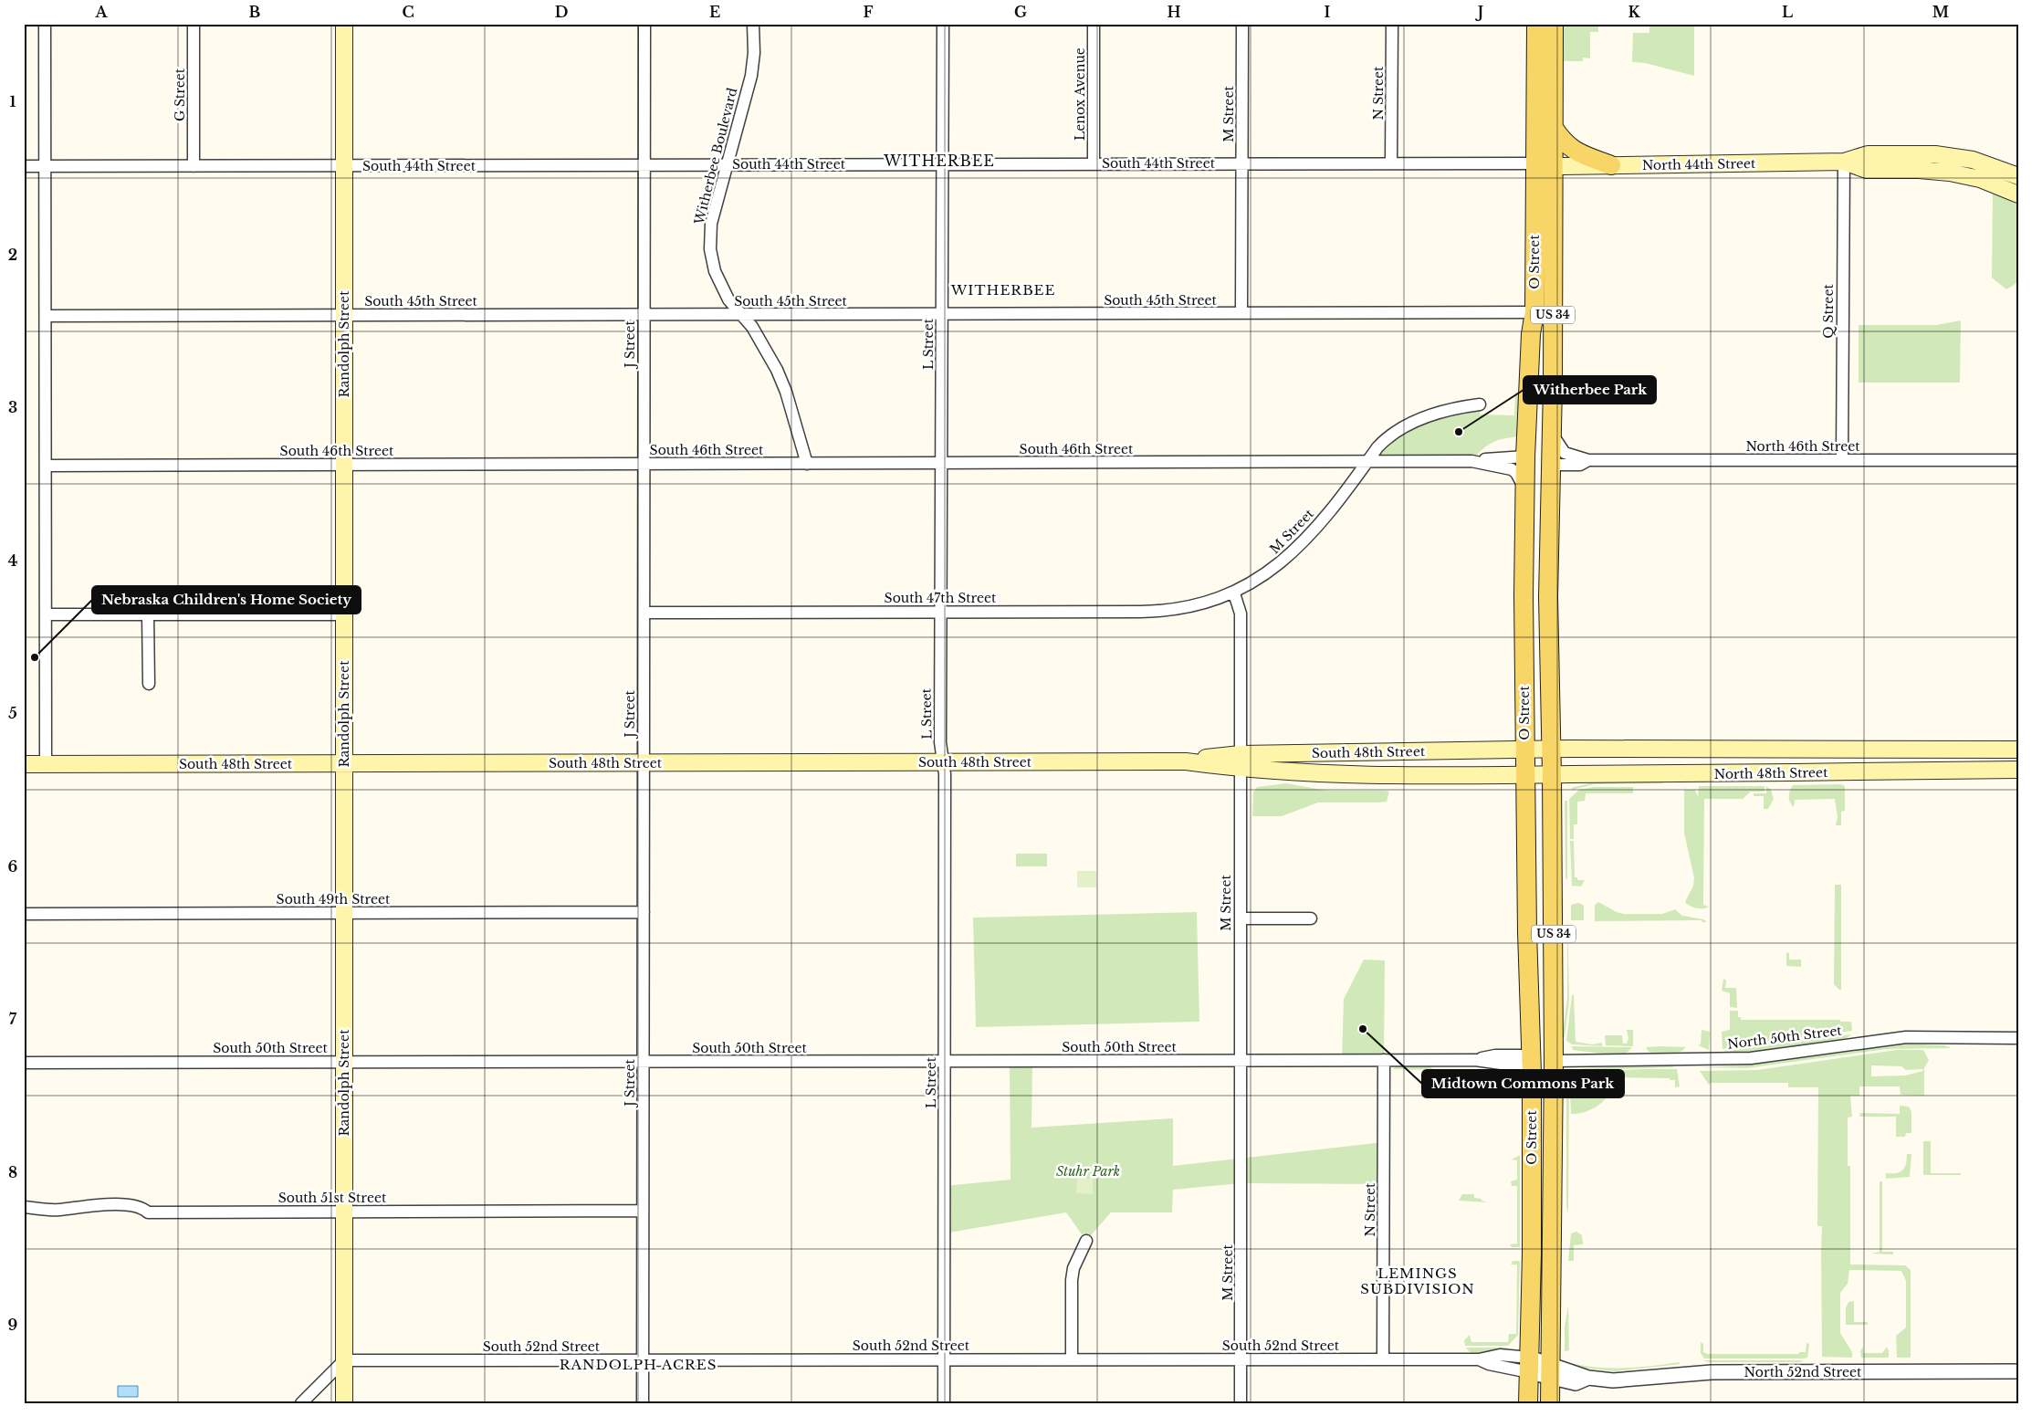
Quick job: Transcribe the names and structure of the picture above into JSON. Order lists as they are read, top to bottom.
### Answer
{
  "streets": {
    "main road": [
      "South 44th Street",
      "North 44th Street",
      "O Street",
      "US 34",
      "Randolph Street",
      "South 48th Street",
      "North 48th Street"
    ],
    "street": [
      "N Street",
      "Lenox Avenue",
      "G Street",
      "M Street",
      "Witherbee Boulevard",
      "South 45th Street",
      "Q Street",
      "J Street",
      "L Street",
      "North 46th Street",
      "South 46th Street",
      "South 47th Street",
      "South 49th Street",
      "North 50th Street",
      "South 50th Street",
      "South 51st Street",
      "South 52nd Street",
      "North 52nd Street"
    ]
  },
  "crossings": [
    ["N Street", "South 44th Street"],
    ["N Street", "South 50th Street"],
    ["N Street", "South 52nd Street"],
    ["Lenox Avenue", "South 44th Street"],
    ["G Street", "South 44th Street"],
    ["M Street", "South 44th Street"],
    ["M Street", "South 45th Street"],
    ["M Street", "South 46th Street"],
    ["M Street", "South 47th Street"],
    ["M Street", "South 48th Street"],
    ["M Street", "South 50th Street"],
    ["M Street", "South 52nd Street"],
    ["Witherbee Boulevard", "South 44th Street"],
    ["Witherbee Boulevard", "South 45th Street"],
    ["Witherbee Boulevard", "South 46th Street"],
    ["South 44th Street", "North 44th Street"],
    ["South 44th Street", "O Street"],
    ["South 44th Street", "Randolph Street"],
    ["South 44th Street", "J Street"],
    ["South 44th Street", "L Street"],
    ["North 44th Street", "O Street"],
    ["North 44th Street", "Q Street"],
    ["O Street", "South 45th Street"],
    ["O Street", "North 46th Street"],
    ["O Street", "South 46th Street"],
    ["O Street", "South 48th Street"],
    ["O Street", "North 48th Street"],
    ["O Street", "North 50th Street"],
    ["O Street", "South 50th Street"],
    ["O Street", "South 52nd Street"],
    ["O Street", "North 52nd Street"],
    ["South 45th Street", "Randolph Street"],
    ["South 45th Street", "J Street"],
    ["South 45th Street", "L Street"],
    ["Q Street", "North 46th Street"],
    ["Randolph Street", "South 46th Street"],
    ["Randolph Street", "South 48th Street"],
    ["Randolph Street", "South 49th Street"],
    ["Randolph Street", "South 50th Street"],
    ["Randolph Street", "South 51st Street"],
    ["Randolph Street", "South 52nd Street"],
    ["J Street", "South 46th Street"],
    ["J Street", "South 47th Street"],
    ["J Street", "South 48th Street"],
    ["J Street", "South 49th Street"],
    ["J Street", "South 50th Street"],
    ["J Street", "South 51st Street"],
    ["J Street", "South 52nd Street"],
    ["L Street", "South 46th Street"],
    ["L Street", "South 47th Street"],
    ["L Street", "South 48th Street"],
    ["L Street", "South 50th Street"],
    ["L Street", "South 52nd Street"],
    ["South 48th Street", "North 48th Street"],
    ["South 52nd Street", "North 52nd Street"]
  ],
  "districts": [
    "WITHERBEE",
    "WITHERBEE",
    "LEMINGS SUBDIVISION",
    "RANDOLPH ACRES"
  ],
  "parks": ["Stuhr Park"],
  "places": ["Witherbee Park", "Nebraska Children's Home Society", "Midtown Commons Park"],
  "grid": {
    "columns": [
      "A",
      "B",
      "C",
      "D",
      "E",
      "F",
      "G",
      "H",
      "I",
      "J",
      "K",
      "L",
      "M"
    ],
    "rows": [
      "1",
      "2",
      "3",
      "4",
      "5",
      "6",
      "7",
      "8",
      "9"
    ]
  }
}
